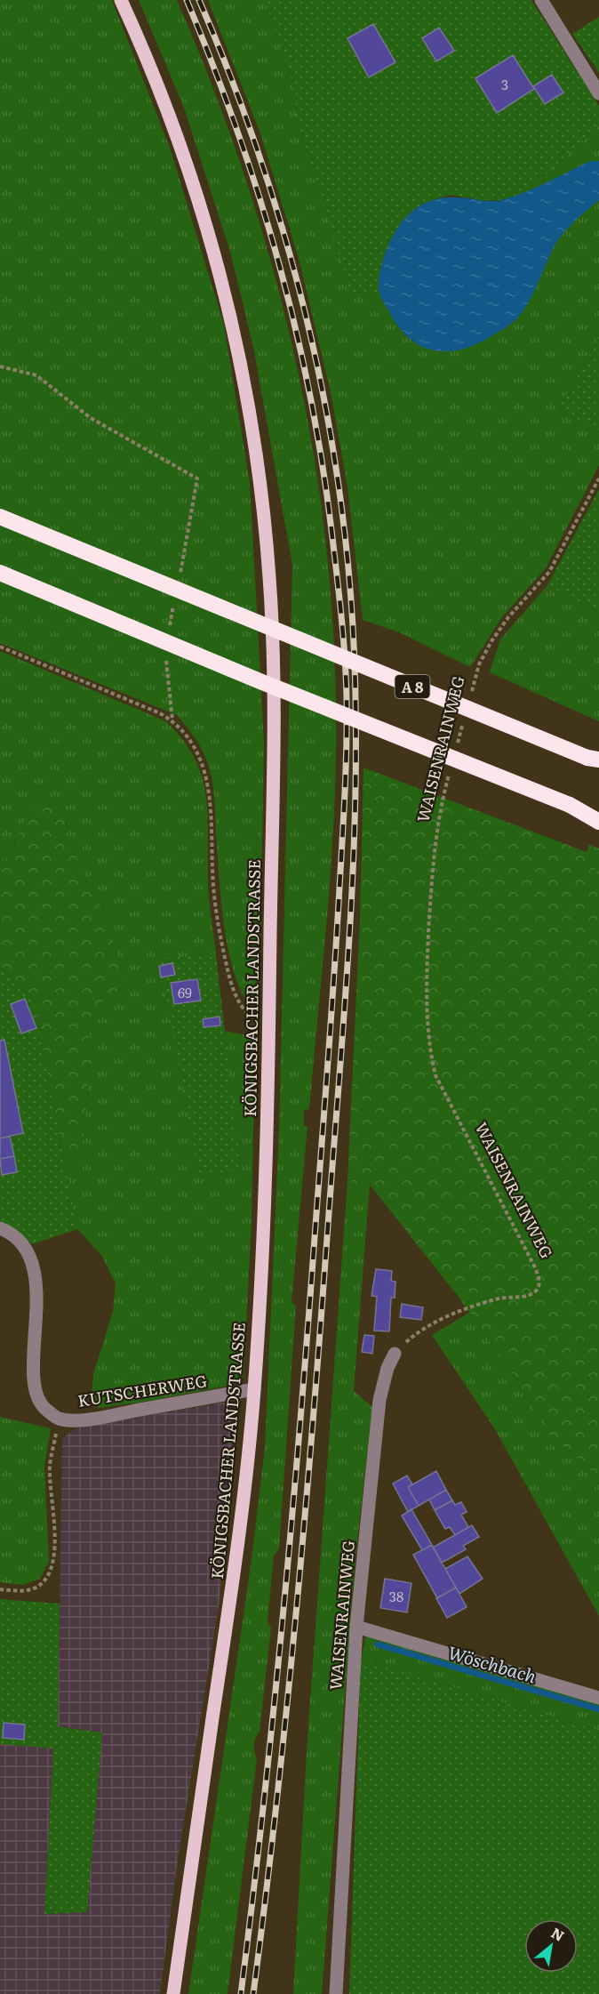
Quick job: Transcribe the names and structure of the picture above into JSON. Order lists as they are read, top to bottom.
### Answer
{
  "streets": {
    "highway": ["A 8"],
    "main road": ["KÖNIGSBACHER LANDSTRASSE"],
    "street": ["WAISENRAINWEG", "KUTSCHERWEG"]
  },
  "crossings": [
    ["KÖNIGSBACHER LANDSTRASSE", "KUTSCHERWEG"]
  ],
  "water": ["Wöschbach"],
  "house_numbers": ["3", "69", "38"],
  "north": "top right"
}
